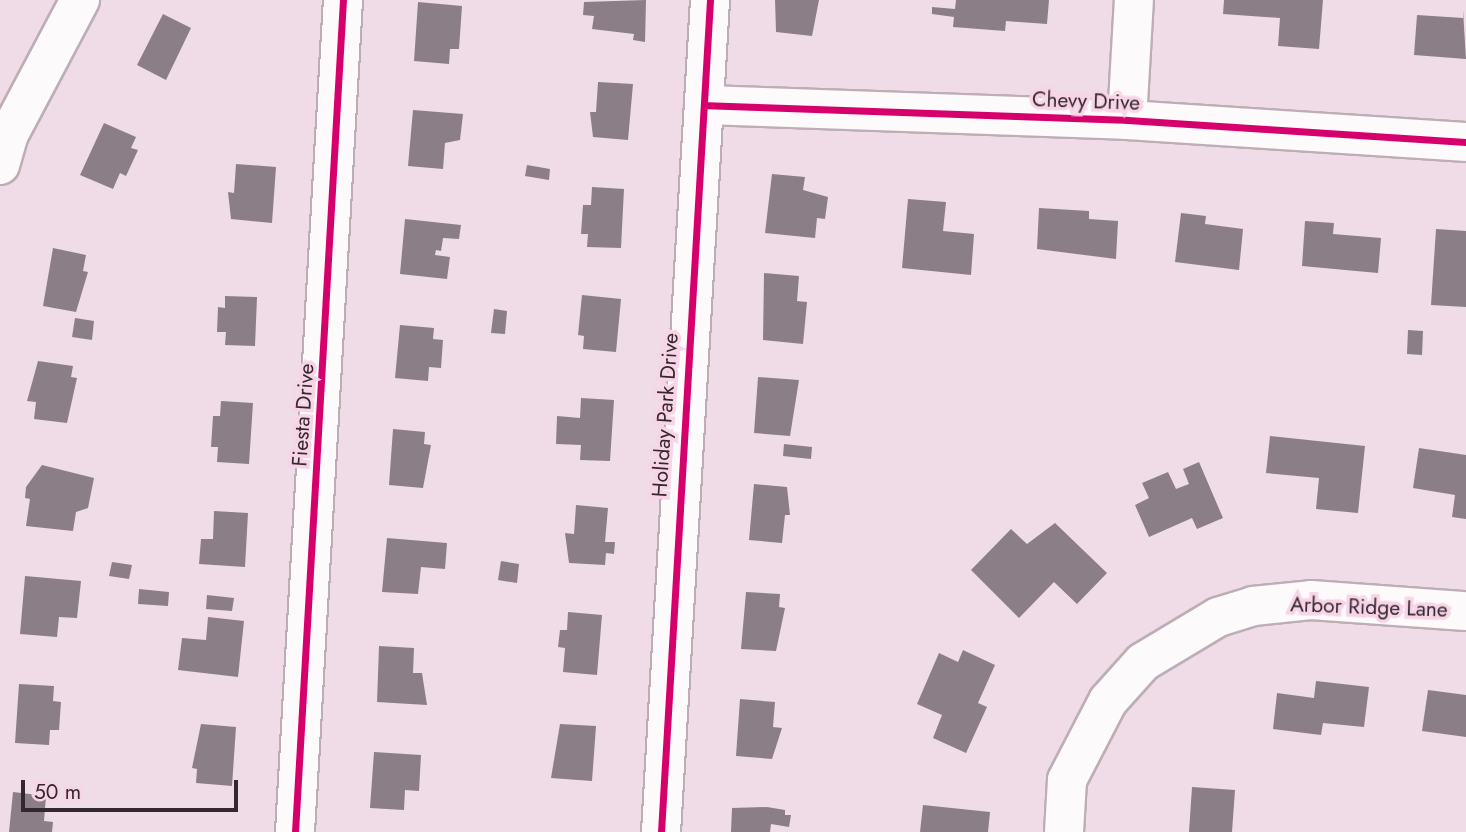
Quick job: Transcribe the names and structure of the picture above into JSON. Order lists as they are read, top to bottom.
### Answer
{
  "streets": {
    "street": [
      "Chevy Drive",
      "Fiesta Drive",
      "Holiday Park Drive",
      "Arbor Ridge Lane"
    ]
  },
  "crossings": [
    ["Chevy Drive", "Holiday Park Drive"]
  ],
  "scale_bar": "50 m"
}
